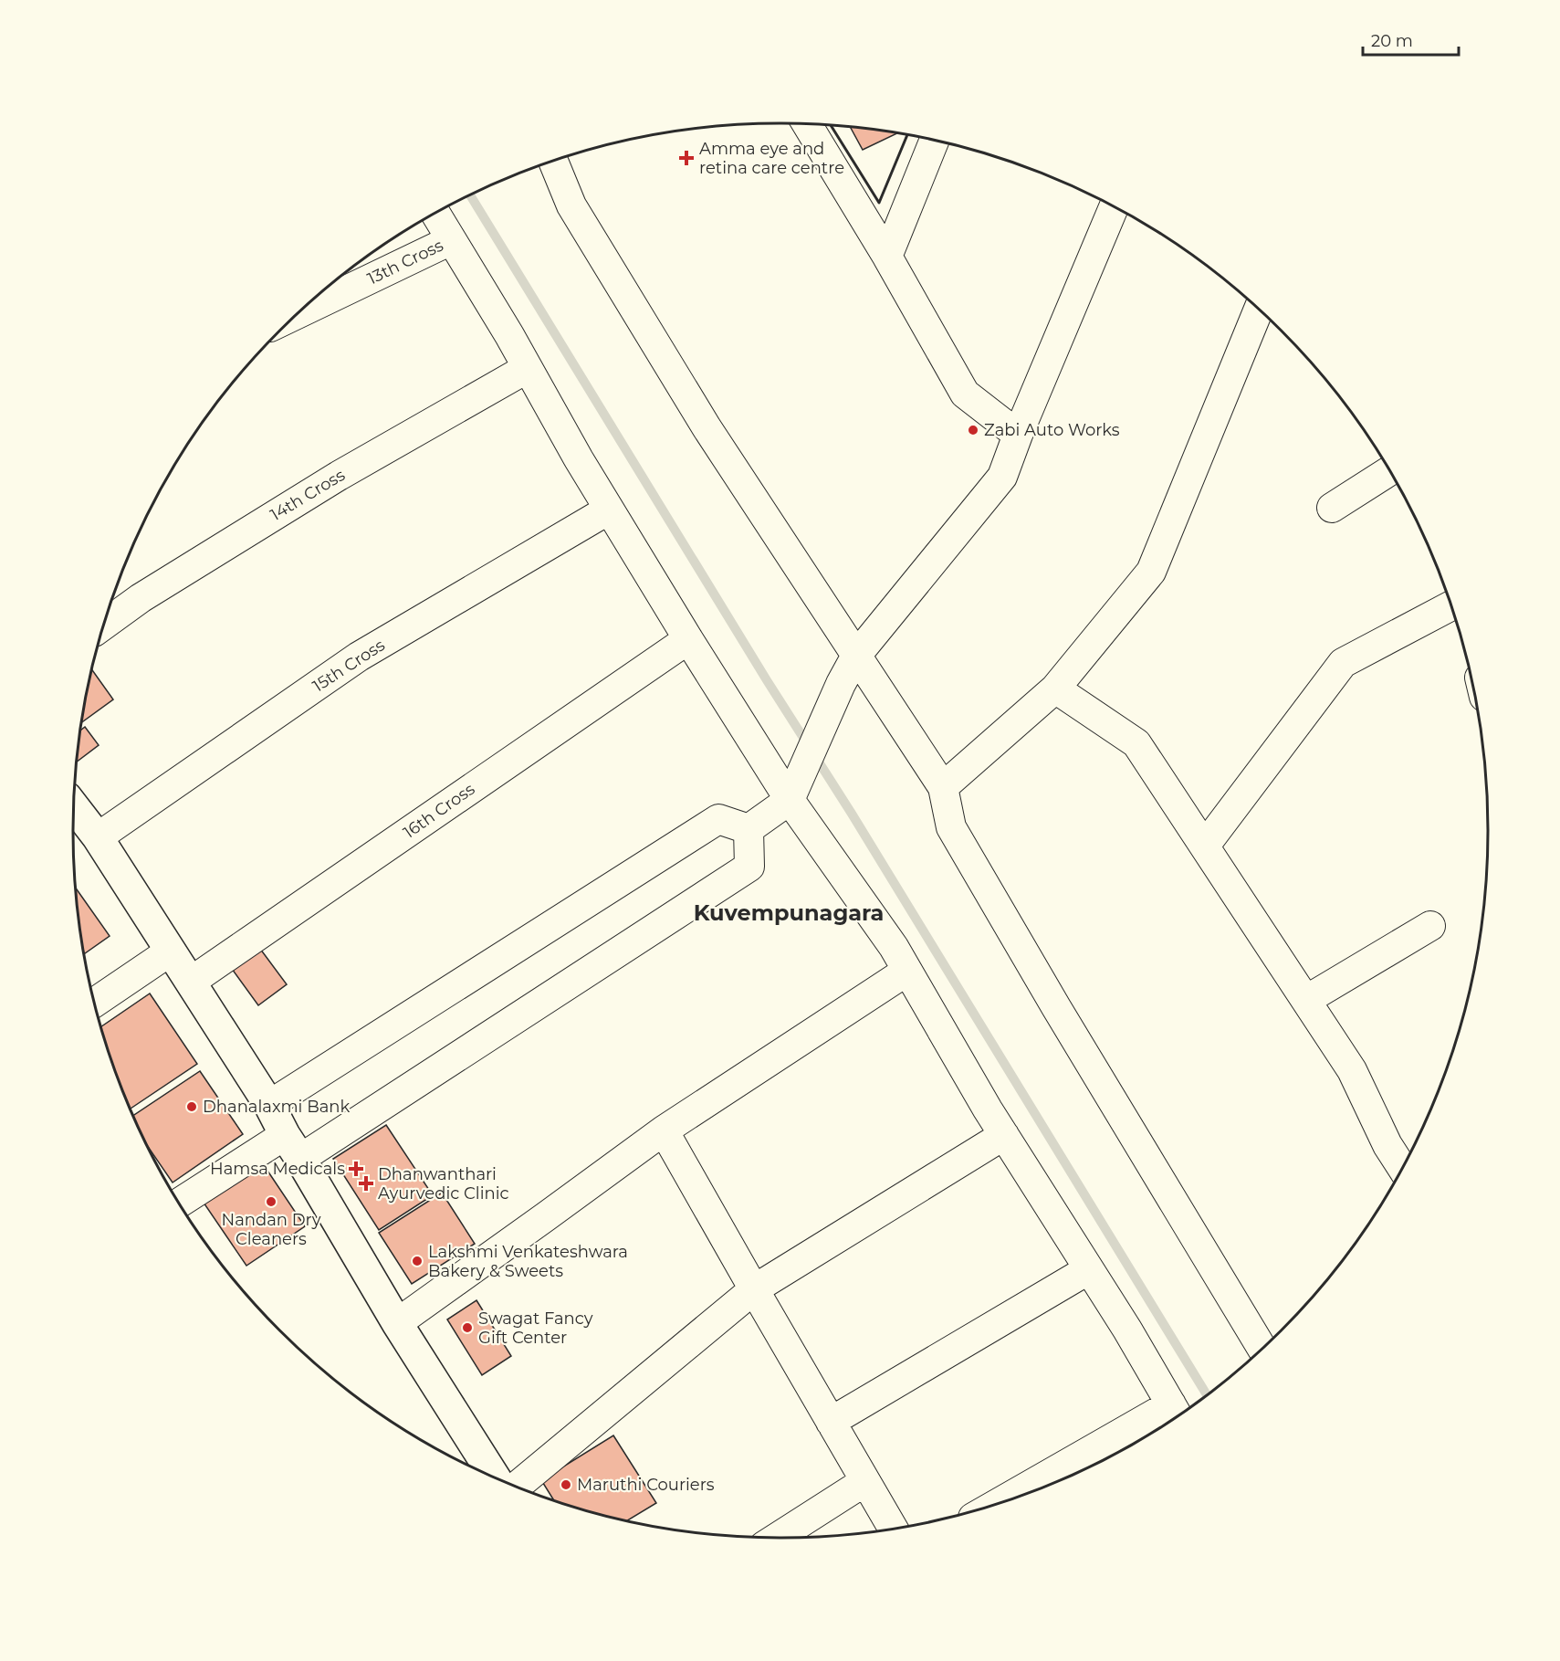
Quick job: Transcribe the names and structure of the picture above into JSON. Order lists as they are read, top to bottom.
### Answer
{
  "streets": {
    "street": [
      "13th Cross",
      "14th Cross",
      "15th Cross",
      "16th Cross"
    ]
  },
  "districts": ["Kuvempunagara"],
  "places": {
    "health": ["Amma eye and retina care centre", "Hamsa Medicals", "Dhanwanthari Ayurvedic Clinic"],
    "other": [
      "Zabi Auto Works",
      "Dhanalaxmi Bank",
      "Nandan Dry Cleaners",
      "Lakshmi Venkateshwara Bakery & Sweets",
      "Swagat Fancy Gift Center",
      "Maruthi Couriers"
    ]
  },
  "scale_bar": "20 m"
}
